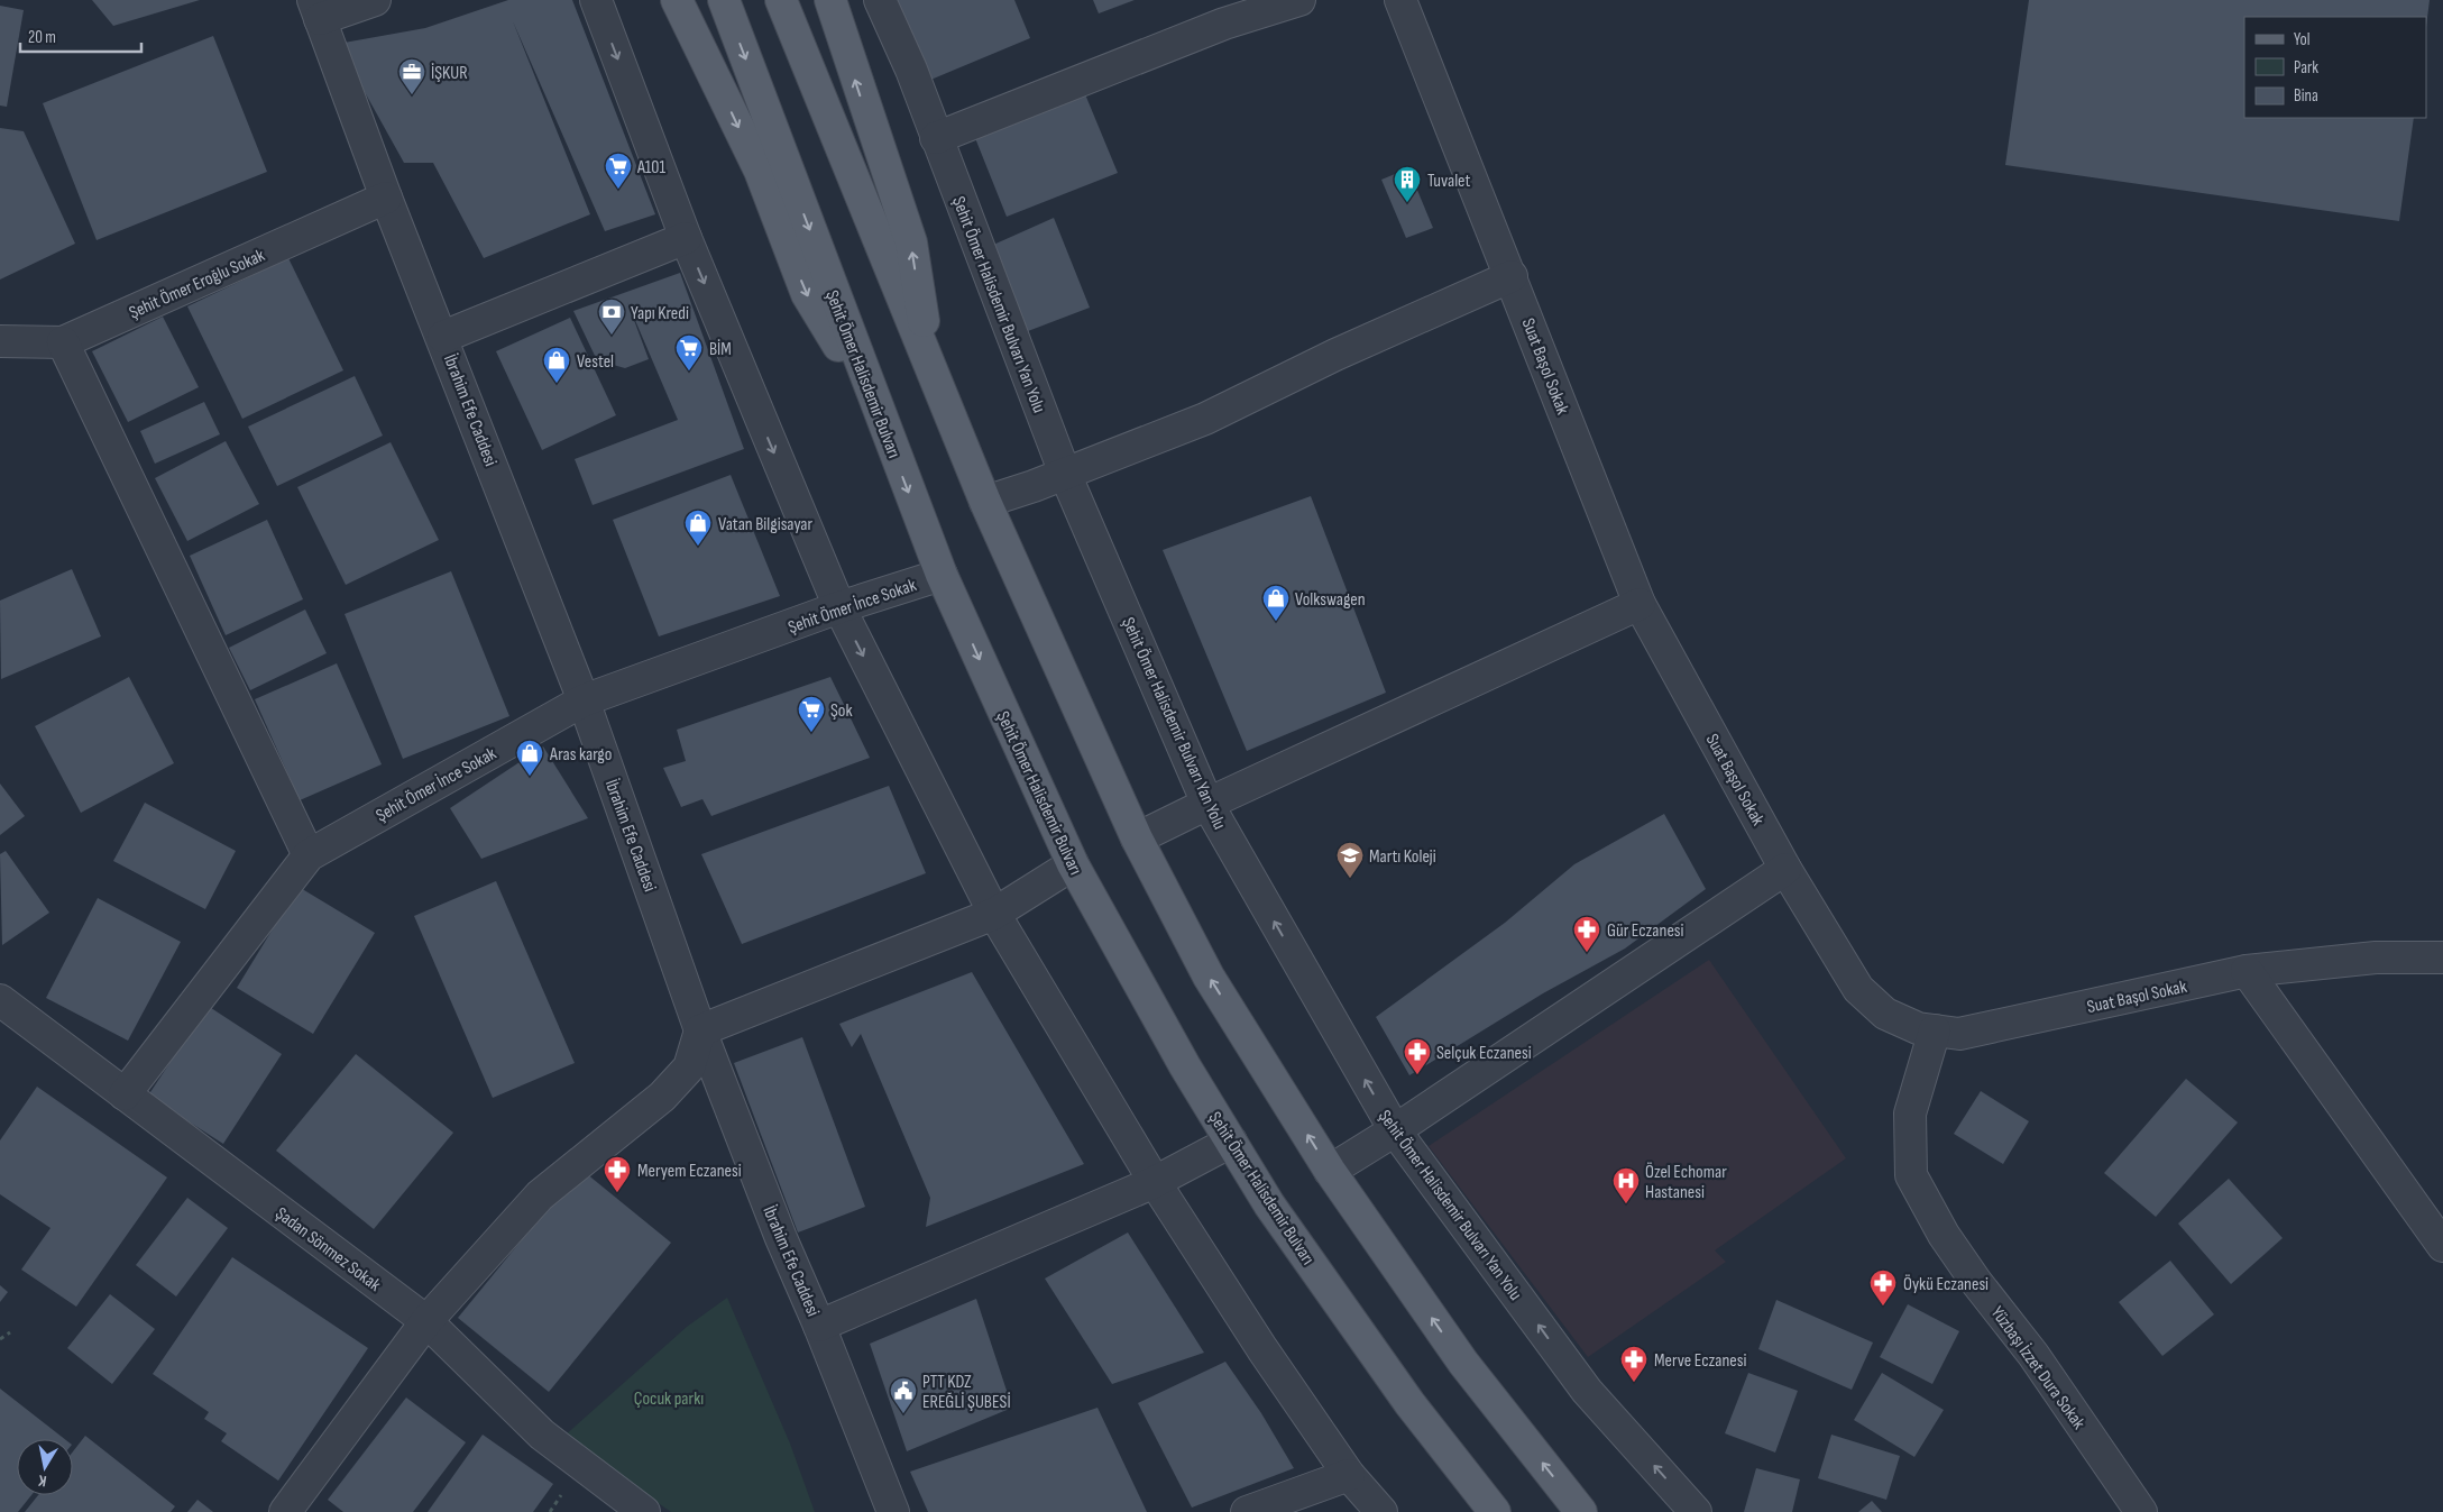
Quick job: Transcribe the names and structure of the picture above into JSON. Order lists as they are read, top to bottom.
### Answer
{
  "streets": {
    "main road": ["Şehit Ömer Halisdemir Bulvarı"],
    "street": [
      "Şehit Ömer Eroğlu Sokak",
      "Şehit Ömer Halisdemir Bulvarı Yan Yolu",
      "Suat Başol Sokak",
      "İbrahim Efe Caddesi",
      "Şehit Ömer İnce Sokak",
      "Şadan Sönmez Sokak",
      "Yüzbaşı İzzet Dura Sokak"
    ]
  },
  "crossings": [
    ["Şehit Ömer Eroğlu Sokak", "İbrahim Efe Caddesi"],
    ["Suat Başol Sokak", "Yüzbaşı İzzet Dura Sokak"],
    ["Şehit Ömer Halisdemir Bulvarı", "Şehit Ömer İnce Sokak"],
    ["İbrahim Efe Caddesi", "Şehit Ömer İnce Sokak"],
    ["Şehit Ömer İnce Sokak", "Şadan Sönmez Sokak"]
  ],
  "parks": ["Çocuk parkı"],
  "places": {
    "office": ["İŞKUR"],
    "supermarket": ["A101", "BİM", "Şok"],
    "building": ["Tuvalet"],
    "bank": ["Yapı Kredi"],
    "shop": [
      "Vestel",
      "Vatan Bilgisayar",
      "Volkswagen",
      "Aras kargo"
    ],
    "school or university": ["Martı Koleji"],
    "pharmacy": [
      "Gür Eczanesi",
      "Selçuk Eczanesi",
      "Meryem Eczanesi",
      "Öykü Eczanesi",
      "Merve Eczanesi"
    ],
    "hospital": ["Özel Echomar Hastanesi"],
    "public building": ["PTT KDZ EREĞLİ ŞUBESİ"]
  },
  "legend": ["Yol", "Park", "Bina"],
  "scale_bar": "20 m",
  "north": "bottom"
}
